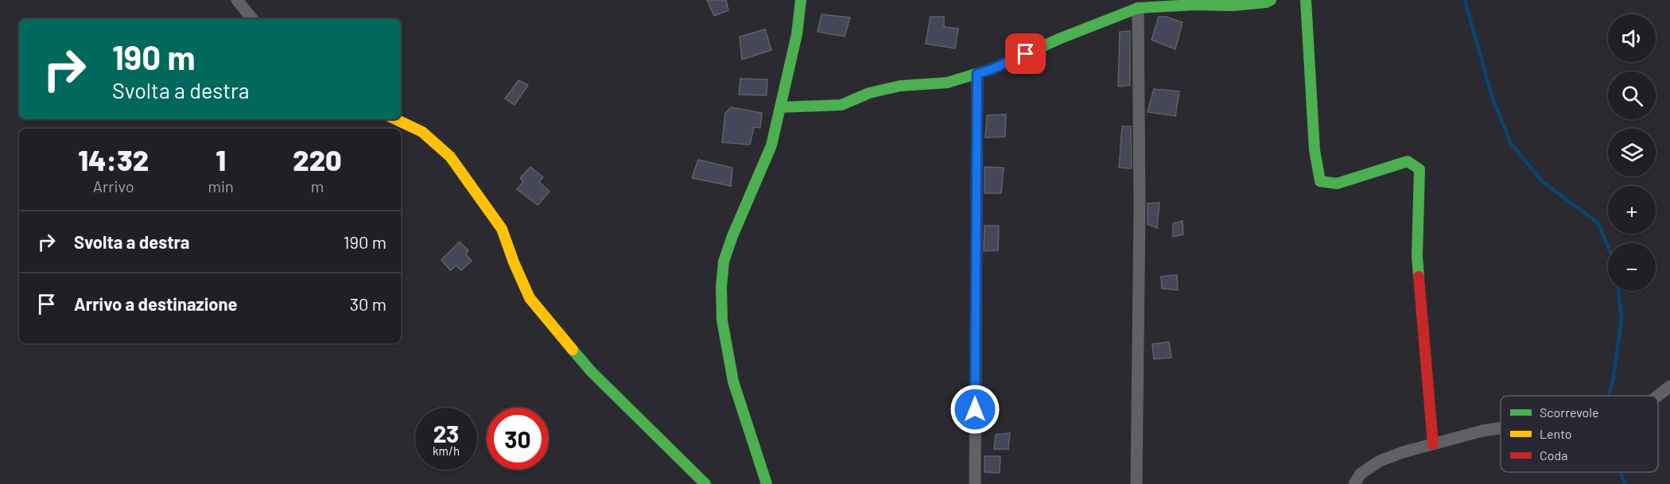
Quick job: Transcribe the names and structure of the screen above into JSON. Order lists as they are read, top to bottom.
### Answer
{
  "legend": ["Scorrevole", "Lento", "Coda"],
  "page": {
    "map_buttons": ["+", "−"],
    "turn": ["190 m", "Svolta a destra"],
    "eta": [
      "14:32",
      "Arrivo",
      "1",
      "min",
      "220",
      "m"
    ],
    "list": [
      {
        "name": "Svolta a destra",
        "value": "190 m"
      },
      {
        "name": "Arrivo a destinazione",
        "value": "30 m"
      }
    ],
    "speed": "23 km/h",
    "limit": "30"
  }
}
